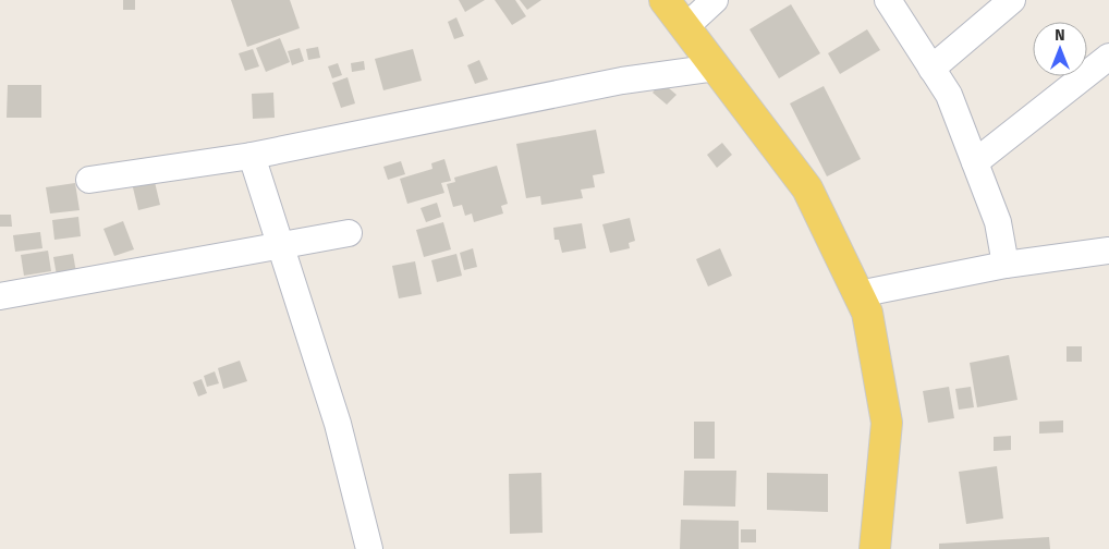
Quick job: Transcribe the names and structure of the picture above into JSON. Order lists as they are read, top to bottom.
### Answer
{
  "north": "top"
}
